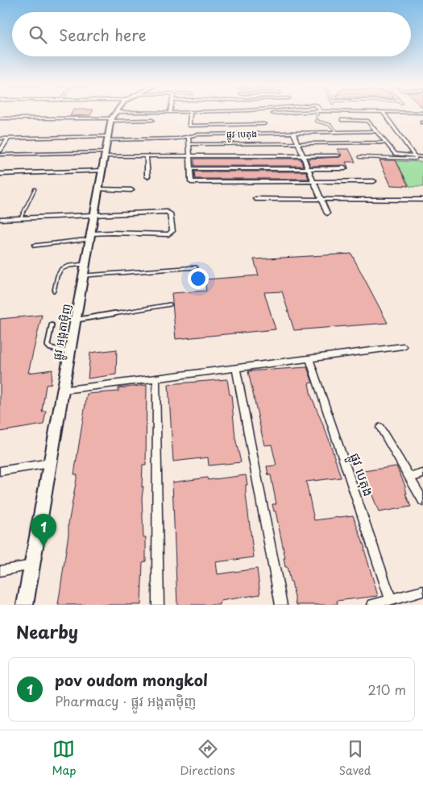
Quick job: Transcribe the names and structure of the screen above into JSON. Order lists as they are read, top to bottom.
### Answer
{
  "streets": {
    "street": ["ផ្លូវ បេតុង", "ផ្លូវ អង្តតាម៉ិញ"]
  },
  "crossings": [
    ["ផ្លូវ បេតុង", "ផ្លូវ អង្តតាម៉ិញ"]
  ],
  "page": {
    "search": "Search here",
    "pins": "1",
    "heading": "Nearby",
    "list": [
      {
        "mark": "1",
        "name": "pov oudom mongkol",
        "note": "Pharmacy · ផ្លូវ អង្តតាម៉ិញ",
        "value": "210 m"
      }
    ],
    "nav": ["Map", "Directions", "Saved"]
  }
}
